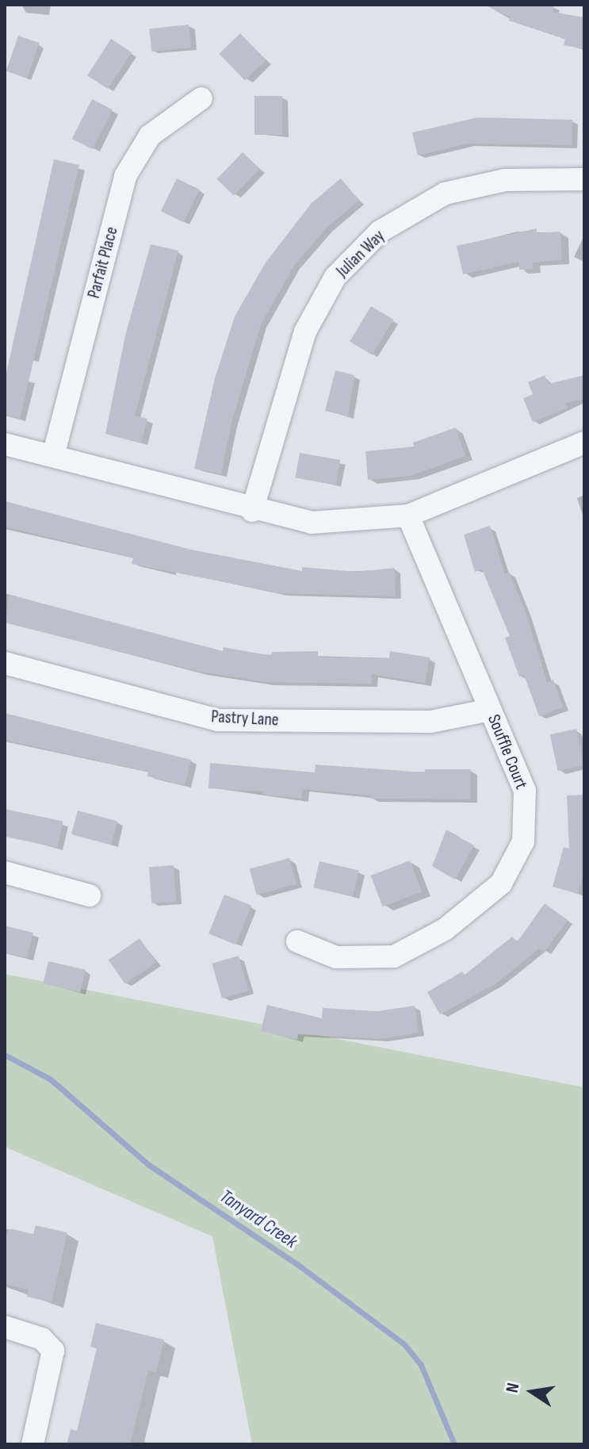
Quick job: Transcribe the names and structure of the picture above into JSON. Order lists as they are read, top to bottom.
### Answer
{
  "streets": {
    "street": [
      "Julian Way",
      "Parfait Place",
      "Pastry Lane",
      "Souffle Court"
    ]
  },
  "crossings": [
    ["Pastry Lane", "Souffle Court"]
  ],
  "water": ["Tanyard Creek"],
  "north": "left"
}
